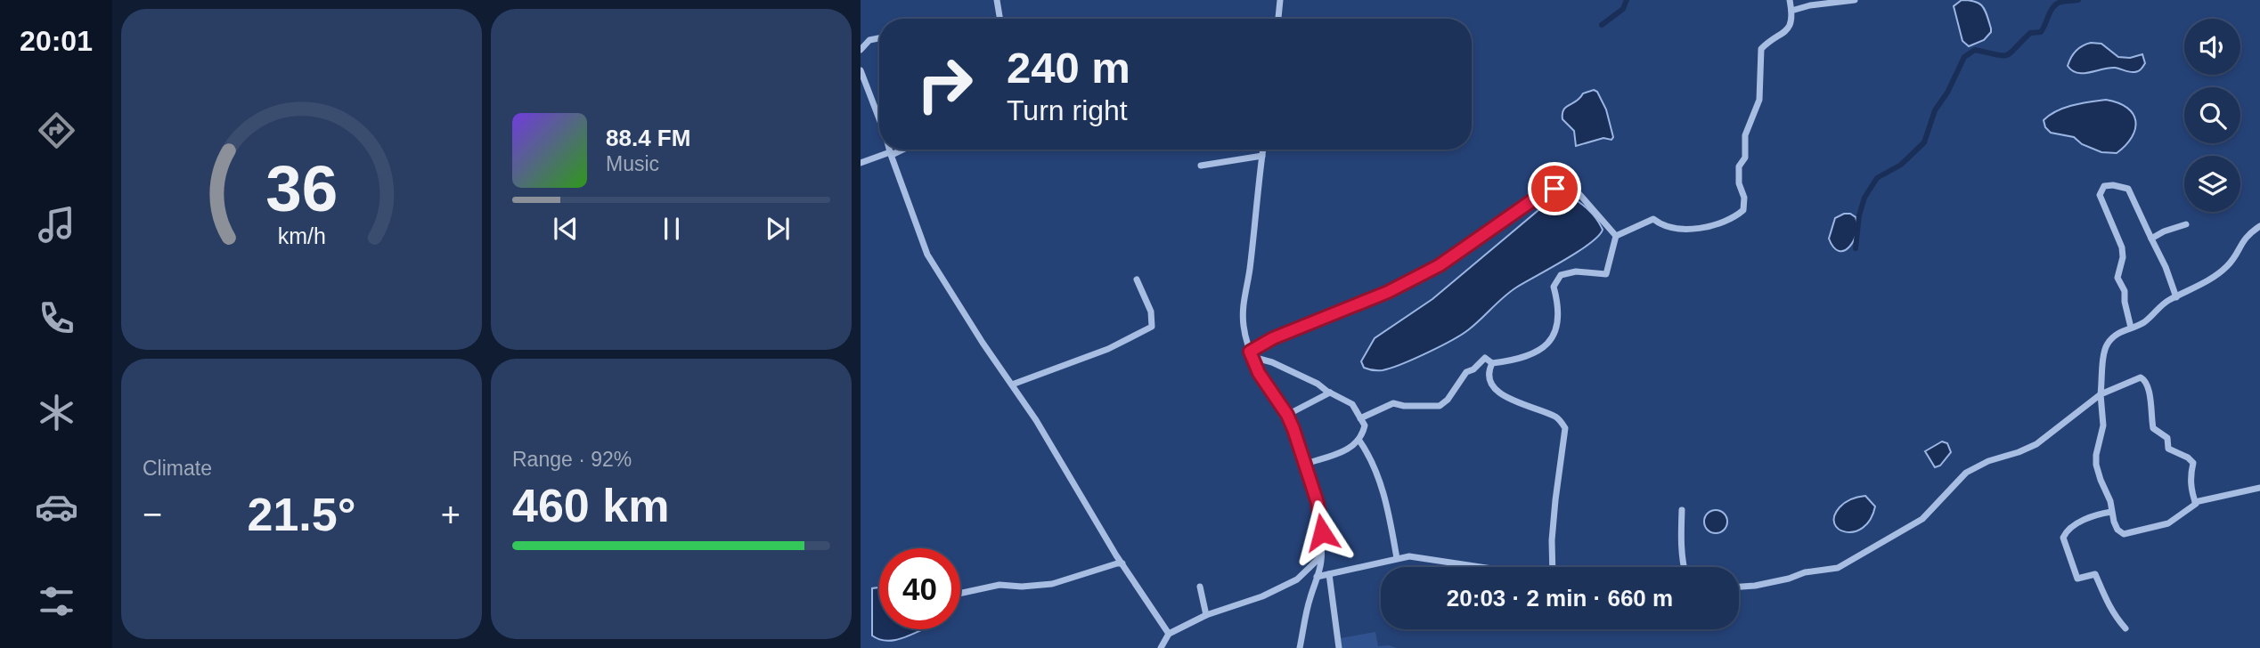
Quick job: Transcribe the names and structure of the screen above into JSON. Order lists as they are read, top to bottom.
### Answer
{
  "page": {
    "tabs": "20:01",
    "turn": ["240 m", "Turn right"],
    "song": ["88.4 FM", "Music"],
    "tile": [
      "Climate",
      ["Range · 92%", "460 km"]
    ],
    "heat": ["−", "21.5°", "+"],
    "limit": "40",
    "trip": "20:03 · 2 min · 660 m",
    "gauge": ["36", "km/h"]
  }
}
